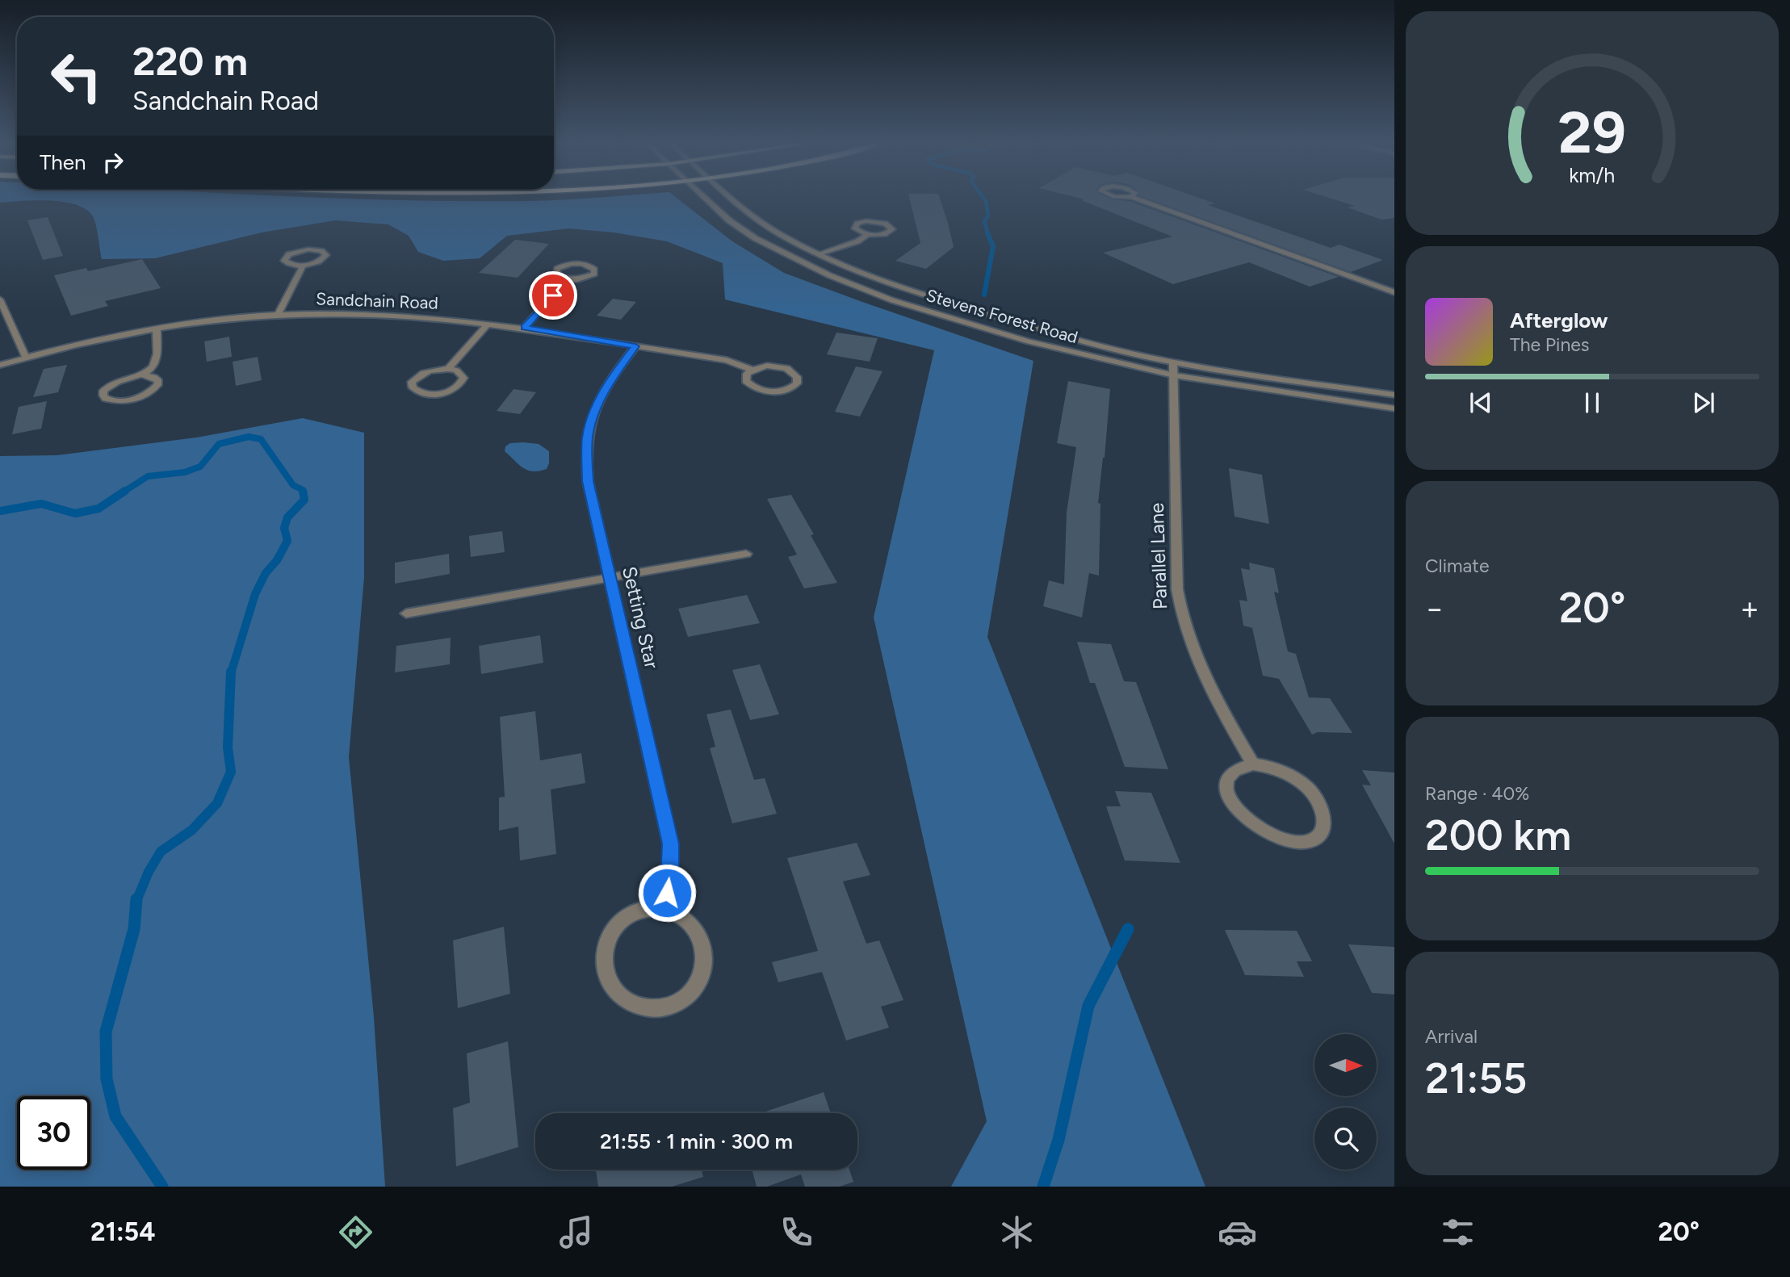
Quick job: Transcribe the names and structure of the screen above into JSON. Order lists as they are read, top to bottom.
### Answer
{
  "streets": {
    "street": [
      "Sandchain Road",
      "Stevens Forest Road",
      "Parallel Lane",
      "Setting Star"
    ]
  },
  "crossings": [
    ["Sandchain Road", "Setting Star"],
    ["Stevens Forest Road", "Parallel Lane"]
  ],
  "north": "right",
  "page": {
    "turn": ["220 m", "Sandchain Road"],
    "then": "Then",
    "song": ["Afterglow", "The Pines"],
    "tile": [
      "Climate",
      ["Range · 40%", "200 km"],
      ["Arrival", "21:55"]
    ],
    "heat": ["−", "20°", "+"],
    "limit": "30",
    "trip": "21:55 · 1 min · 300 m",
    "tabs": ["21:54", "20°"],
    "gauge": ["29", "km/h"]
  }
}
